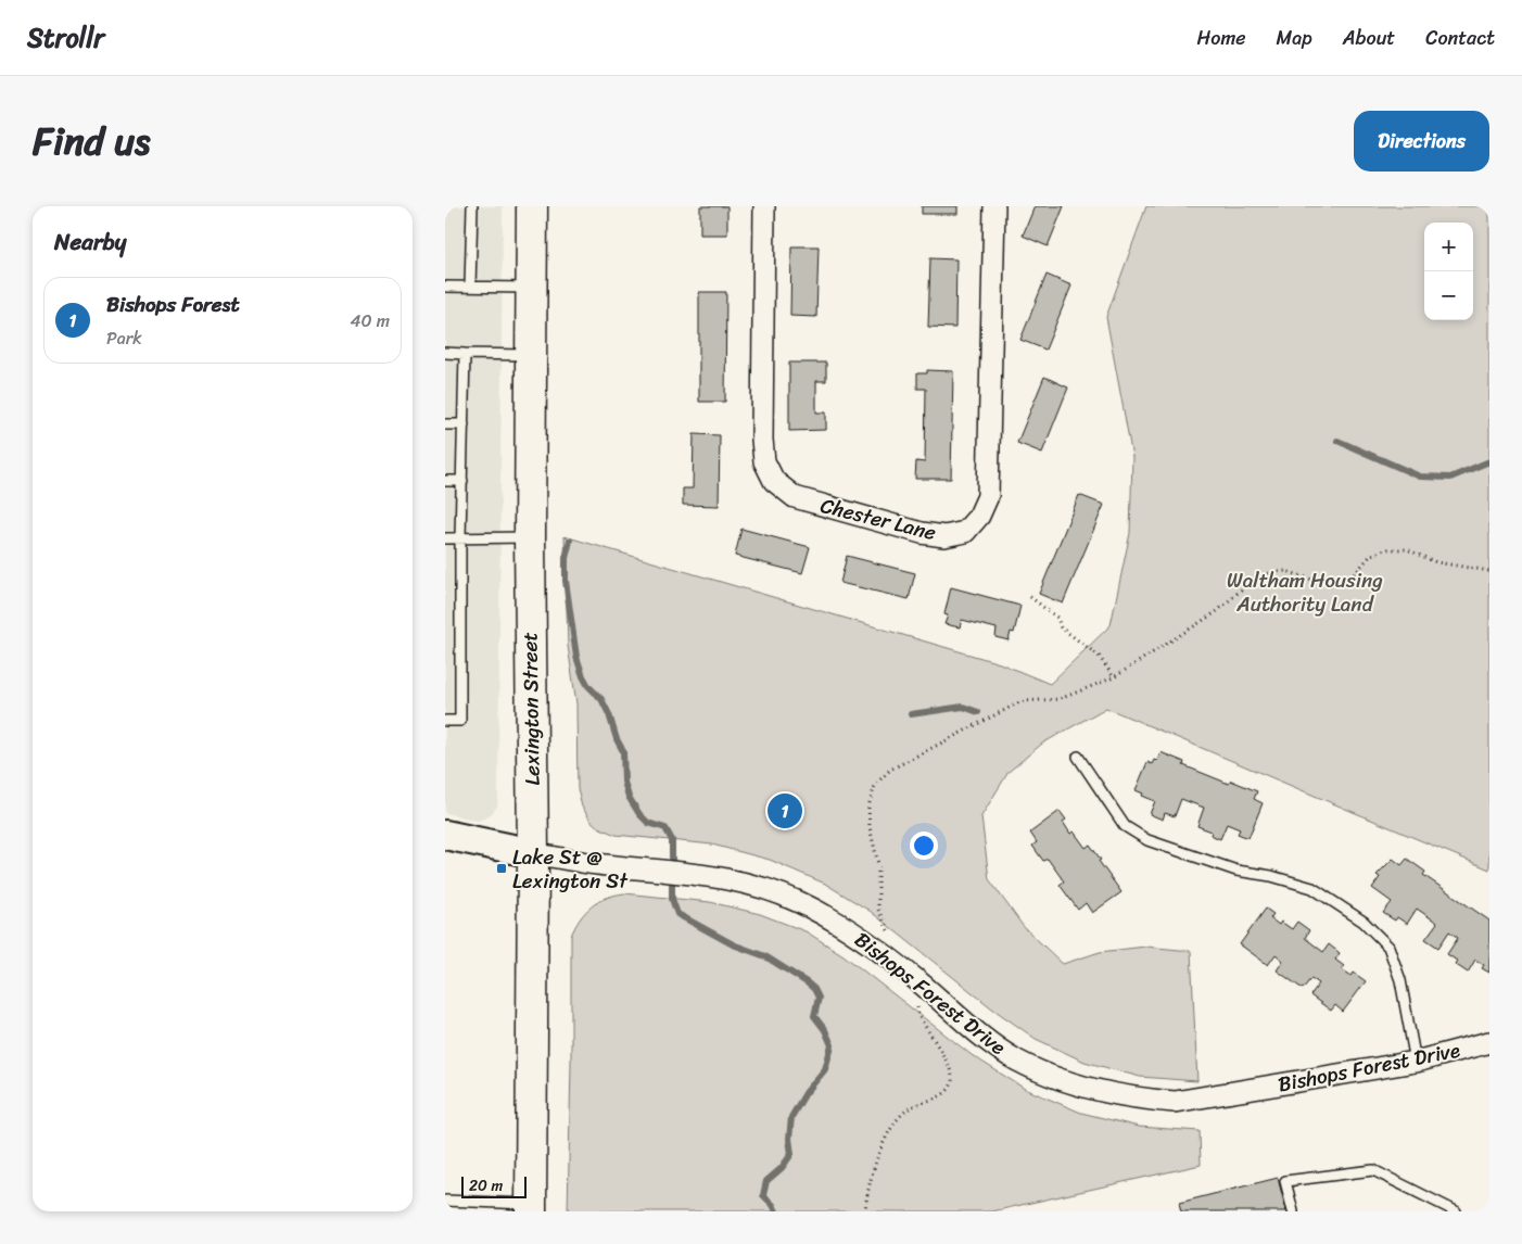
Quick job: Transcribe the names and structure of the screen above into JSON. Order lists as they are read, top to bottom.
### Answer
{
  "streets": {
    "main road": ["Lexington Street"],
    "street": ["Chester Lane", "Bishops Forest Drive"]
  },
  "crossings": [
    ["Lexington Street", "Bishops Forest Drive"]
  ],
  "parks": ["Waltham Housing Authority Land"],
  "places": {
    "transit": ["Lake St @ Lexington St"]
  },
  "scale_bar": "20 m",
  "page": {
    "header": "Strollr",
    "nav": [
      "Home",
      "Map",
      "About",
      "Contact"
    ],
    "title": "Find us",
    "buttons": "Directions",
    "heading": "Nearby",
    "map_buttons": ["+", "−"],
    "list": [
      {
        "mark": "1",
        "name": "Bishops Forest",
        "note": "Park",
        "value": "40 m"
      }
    ],
    "pins": "1",
    "scale": "20 m"
  }
}
